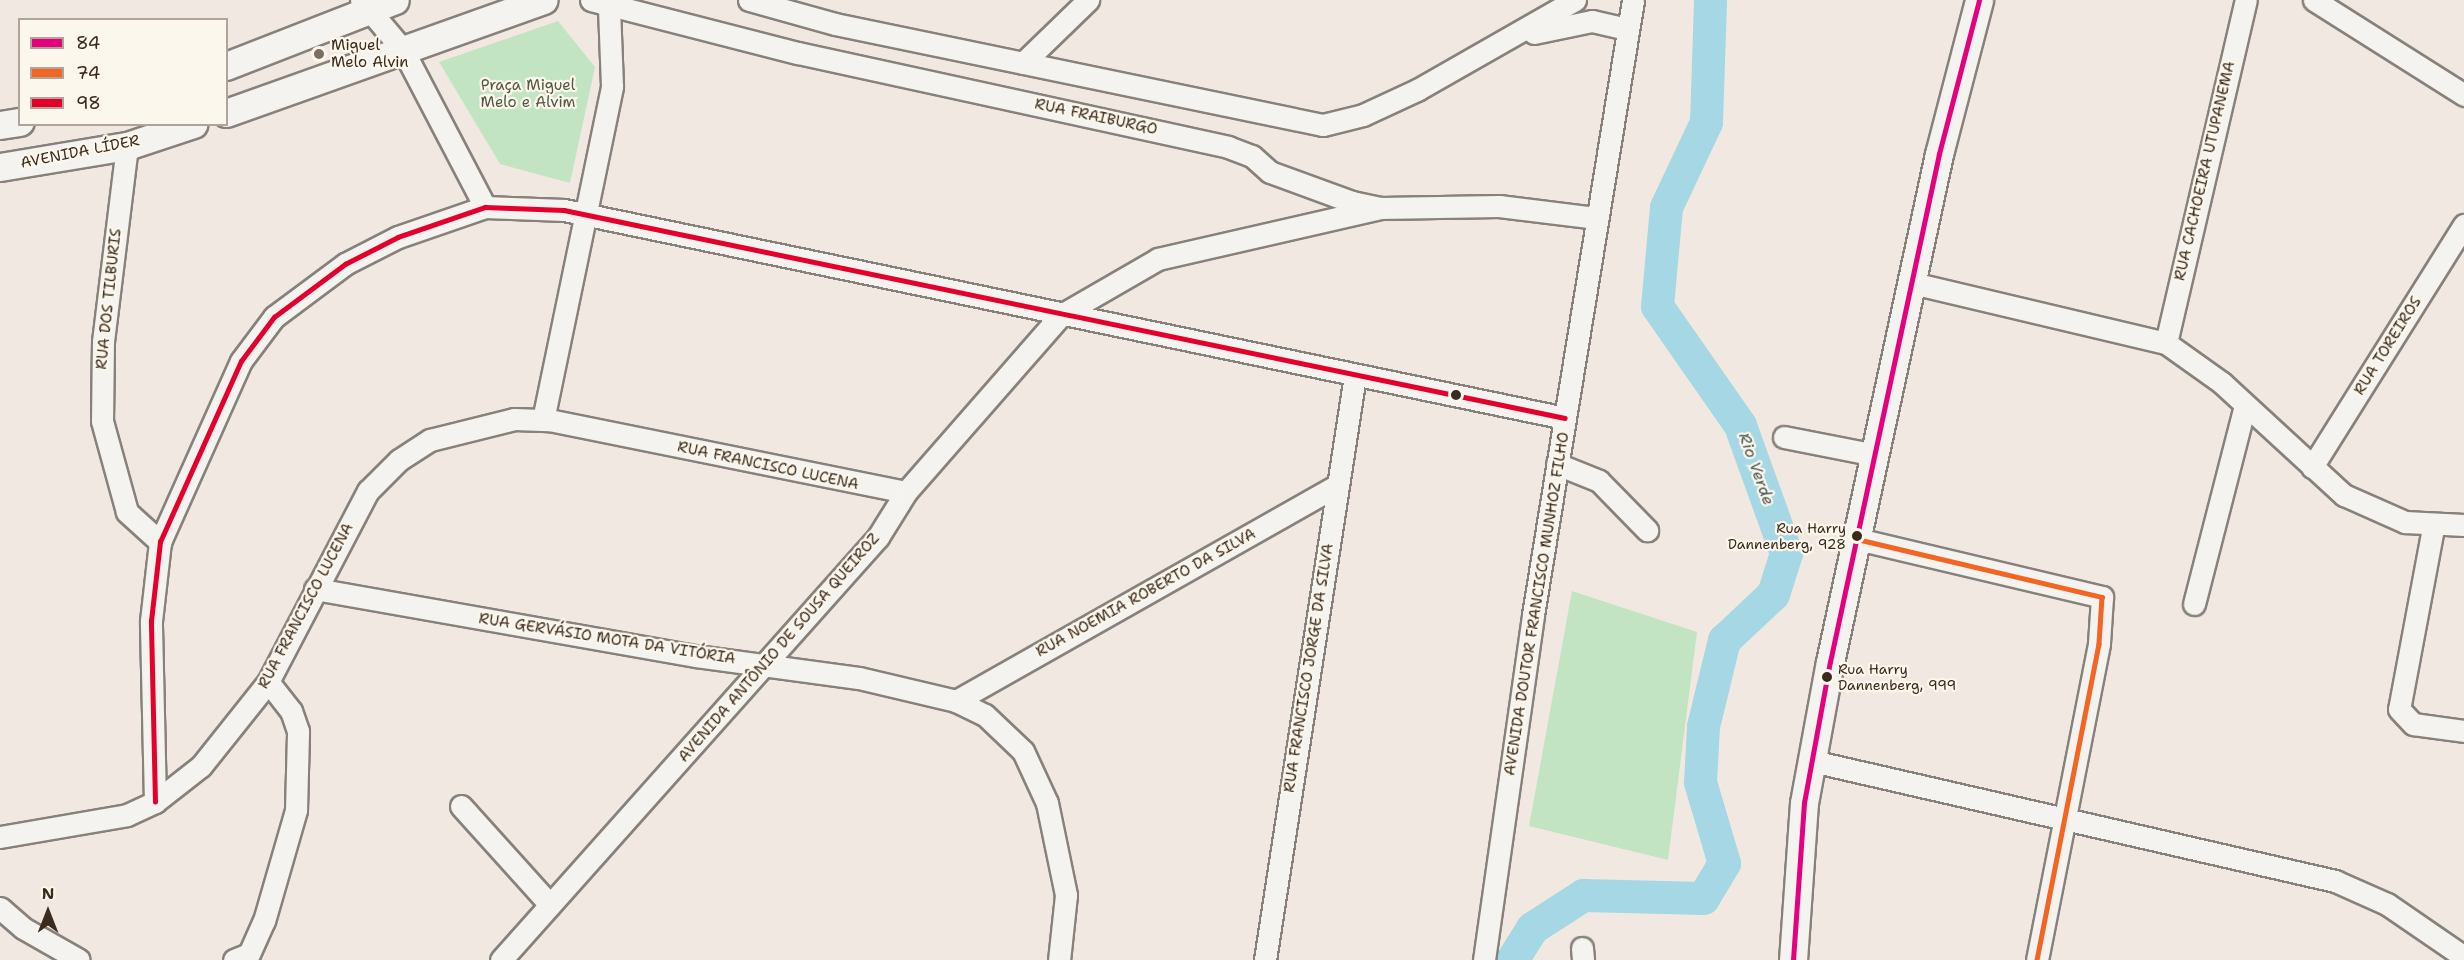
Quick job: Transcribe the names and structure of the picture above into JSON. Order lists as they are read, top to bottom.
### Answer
{
  "streets": {
    "main road": ["AVENIDA LÍDER"],
    "street": [
      "RUA FRAIBURGO",
      "RUA CACHOEIRA UTUPANEMA",
      "RUA DOS TILBURIS",
      "RUA TOREIROS",
      "RUA FRANCISCO LUCENA",
      "RUA NOEMIA ROBERTO DA SILVA",
      "AVENIDA DOUTOR FRANCISCO MUNHOZ FILHO",
      "RUA GERVÁSIO MOTA DA VITÓRIA",
      "AVENIDA ANTÔNIO DE SOUSA QUEIROZ",
      "RUA FRANCISCO JORGE DA SILVA"
    ]
  },
  "crossings": [
    ["RUA FRAIBURGO", "AVENIDA DOUTOR FRANCISCO MUNHOZ FILHO"],
    ["RUA FRAIBURGO", "AVENIDA ANTÔNIO DE SOUSA QUEIROZ"],
    ["AVENIDA LÍDER", "RUA DOS TILBURIS"],
    ["RUA FRANCISCO LUCENA", "RUA GERVÁSIO MOTA DA VITÓRIA"],
    ["RUA FRANCISCO LUCENA", "AVENIDA ANTÔNIO DE SOUSA QUEIROZ"],
    ["RUA NOEMIA ROBERTO DA SILVA", "RUA GERVÁSIO MOTA DA VITÓRIA"],
    ["RUA NOEMIA ROBERTO DA SILVA", "RUA FRANCISCO JORGE DA SILVA"],
    ["RUA GERVÁSIO MOTA DA VITÓRIA", "AVENIDA ANTÔNIO DE SOUSA QUEIROZ"]
  ],
  "water": ["Rio Verde"],
  "parks": ["Praça Miguel Melo e Alvim"],
  "places": ["Miguel Melo Alvin", "Rua Harry Dannenberg, 928", "Rua Harry Dannenberg, 999"],
  "lines": ["transit line 84", "transit line 98", "transit line 74"],
  "legend": ["84", "74", "98"],
  "north": "top"
}
